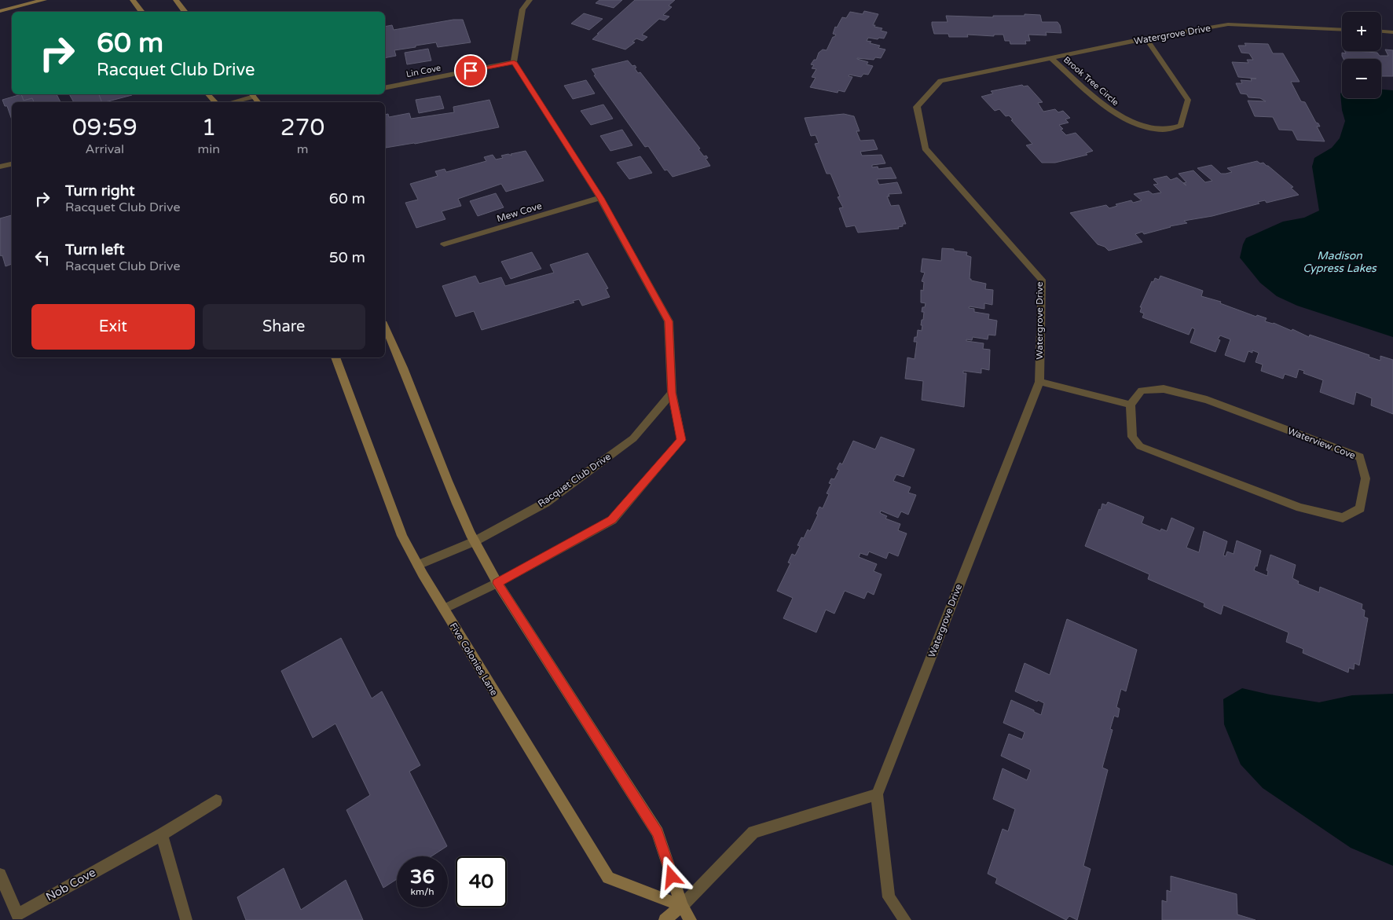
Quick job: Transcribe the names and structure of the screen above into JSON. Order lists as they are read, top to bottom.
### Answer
{
  "streets": {
    "street": [
      "Watergrove Drive",
      "Lin Cove",
      "Brook Tree Circle",
      "Mew Cove",
      "Waterview Cove",
      "Racquet Club Drive",
      "Five Colonies Lane",
      "Nob Cove"
    ]
  },
  "crossings": [
    ["Watergrove Drive", "Brook Tree Circle"],
    ["Racquet Club Drive", "Five Colonies Lane"]
  ],
  "water": ["Madison Cypress Lakes"],
  "page": {
    "map_buttons": ["+", "−"],
    "turn": ["60 m", "Racquet Club Drive"],
    "eta": [
      "09:59",
      "Arrival",
      "1",
      "min",
      "270",
      "m"
    ],
    "list": [
      {
        "name": "Turn right",
        "note": "Racquet Club Drive",
        "value": "60 m"
      },
      {
        "name": "Turn left",
        "note": "Racquet Club Drive",
        "value": "50 m"
      }
    ],
    "buttons": ["Exit", "Share"],
    "speed": "36 km/h",
    "limit": "40"
  }
}
